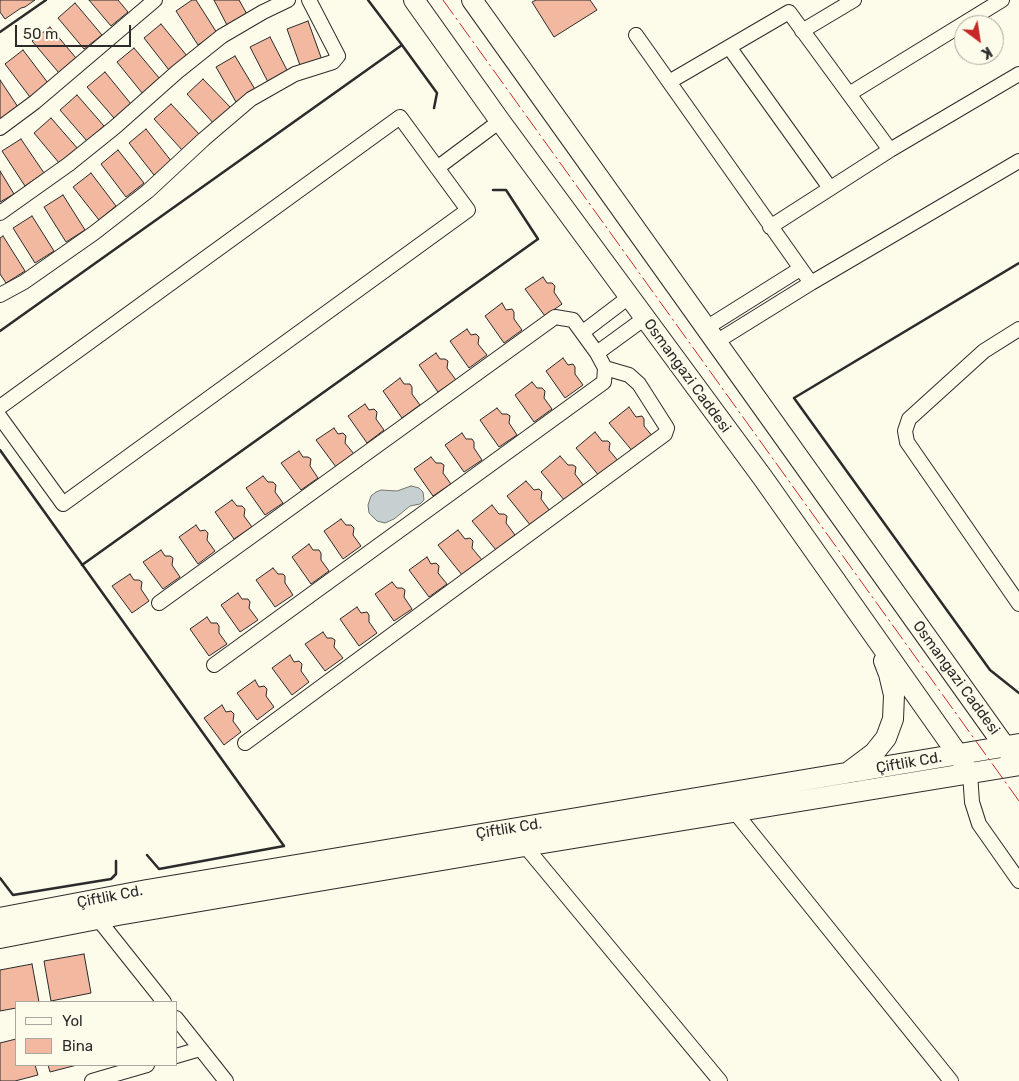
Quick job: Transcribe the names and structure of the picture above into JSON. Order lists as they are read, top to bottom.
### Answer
{
  "streets": {
    "street": ["Osmangazi Caddesi", "Çiftlik Cd."]
  },
  "crossings": [
    ["Osmangazi Caddesi", "Çiftlik Cd."]
  ],
  "legend": ["Yol", "Bina"],
  "scale_bar": "50 m",
  "north": "bottom right"
}
